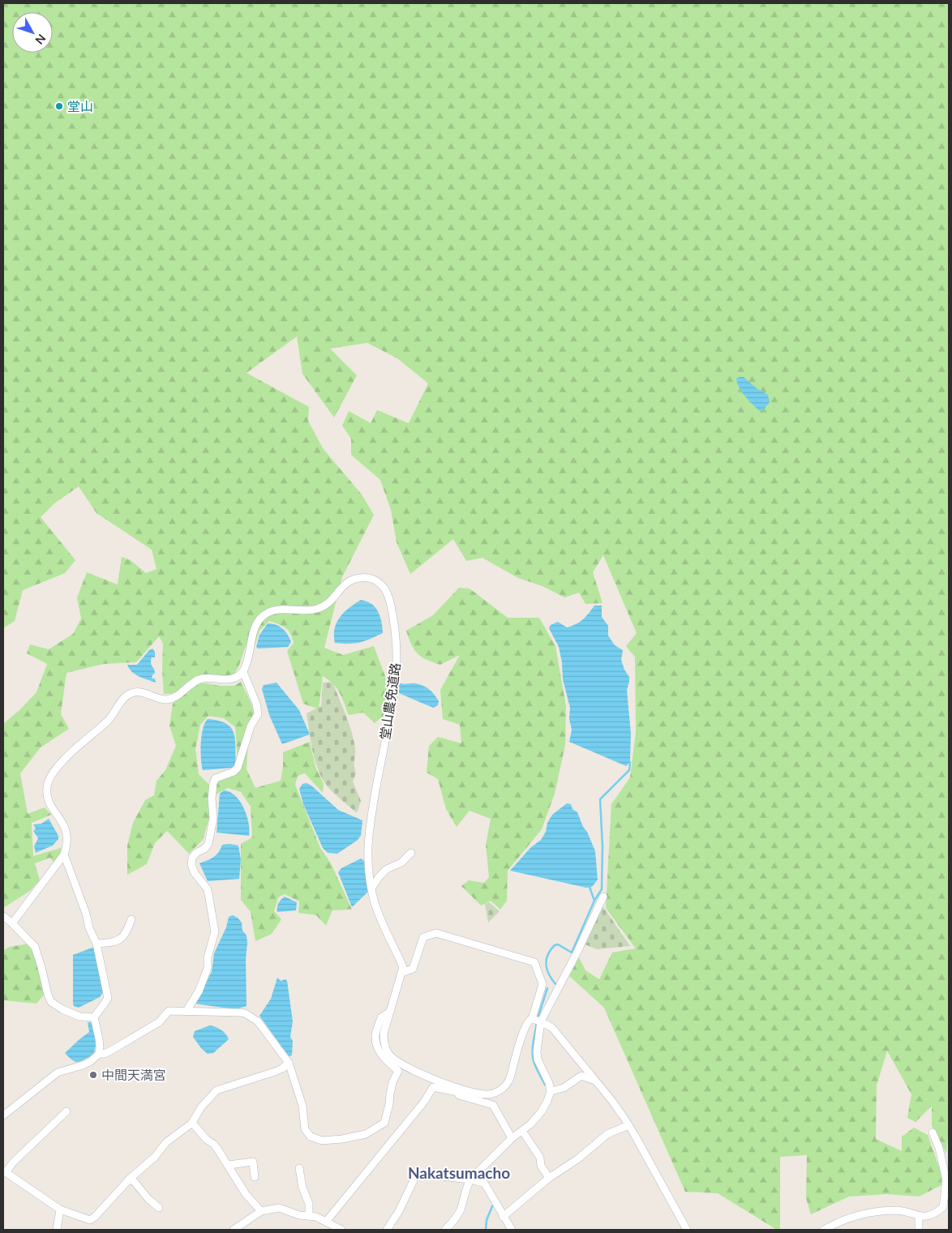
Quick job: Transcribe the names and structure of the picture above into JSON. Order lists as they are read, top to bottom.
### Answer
{
  "streets": {
    "street": ["堂山農免道路"]
  },
  "districts": ["Nakatsumacho"],
  "places": ["堂山", "中間天満宮"],
  "north": "bottom right"
}
